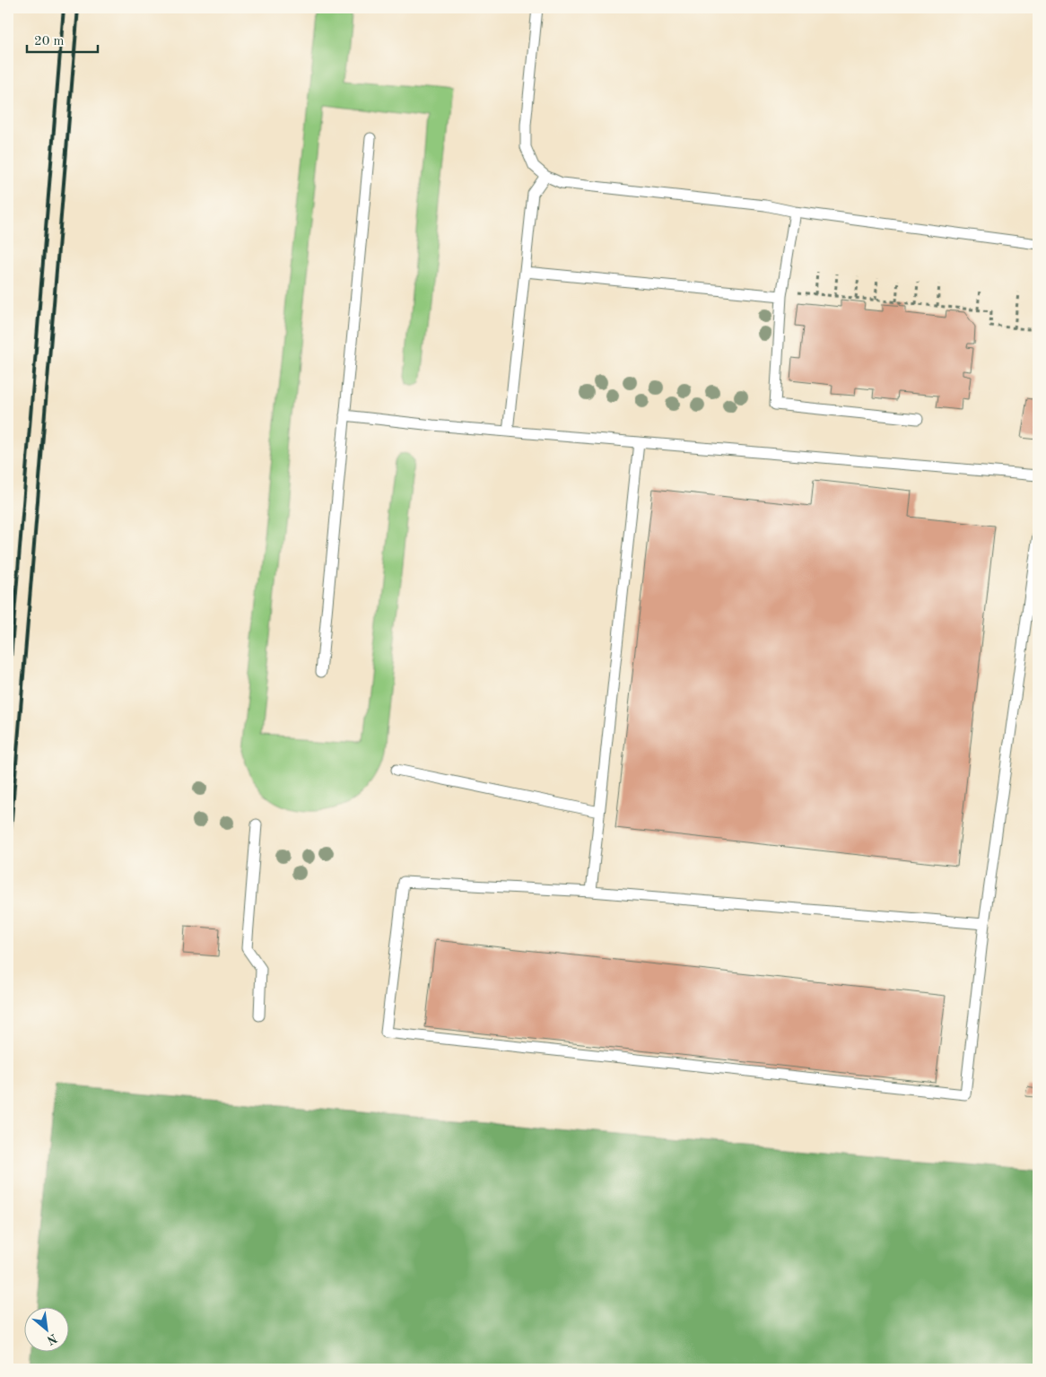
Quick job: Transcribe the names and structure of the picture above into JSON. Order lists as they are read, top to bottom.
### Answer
{
  "scale_bar": "20 m",
  "north": "bottom right"
}
